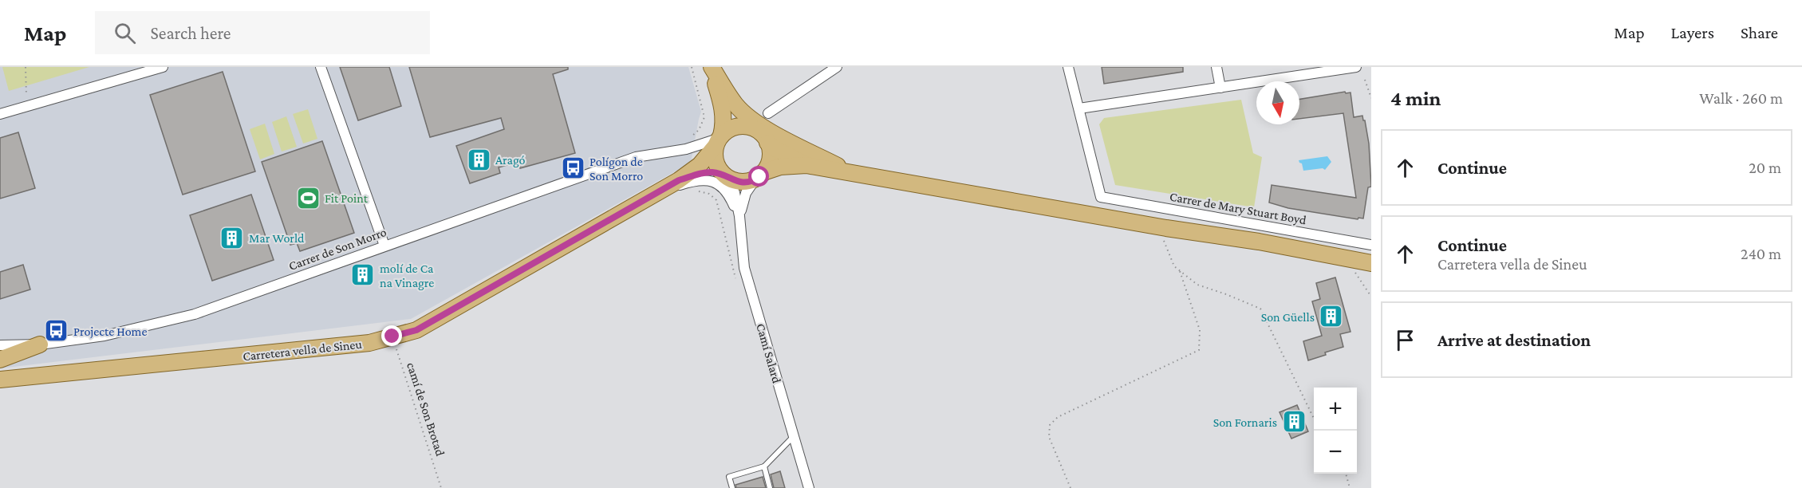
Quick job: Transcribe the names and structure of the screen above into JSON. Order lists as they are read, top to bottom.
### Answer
{
  "streets": {
    "main road": ["Carretera vella de Sineu"],
    "street": ["Carrer de Mary Stuart Boyd", "Carrer de Son Morro", "Camí Salard"],
    "path": ["camí de Son Brotad"]
  },
  "crossings": [
    ["Carrer de Son Morro", "Carretera vella de Sineu"],
    ["Carrer de Son Morro", "Camí Salard"],
    ["Carretera vella de Sineu", "Camí Salard"],
    ["Carretera vella de Sineu", "camí de Son Brotad"]
  ],
  "places": {
    "building": [
      "Aragó",
      "Mar World",
      "molí de Ca na Vinagre",
      "Son Güells",
      "Son Fornaris"
    ],
    "bus stop": ["Polígon de Son Morro", "Projecte Home"],
    "sports": ["Fit Point"]
  },
  "north": "bottom",
  "page": {
    "header": "Map",
    "search": "Search here",
    "nav": ["Map", "Layers", "Share"],
    "heading": ["4 min", "Walk · 260 m"],
    "list": [
      ["Continue", "20 m"],
      ["Continue", "Carretera vella de Sineu", "240 m"],
      "Arrive at destination"
    ],
    "map_buttons": ["+", "−"]
  }
}
